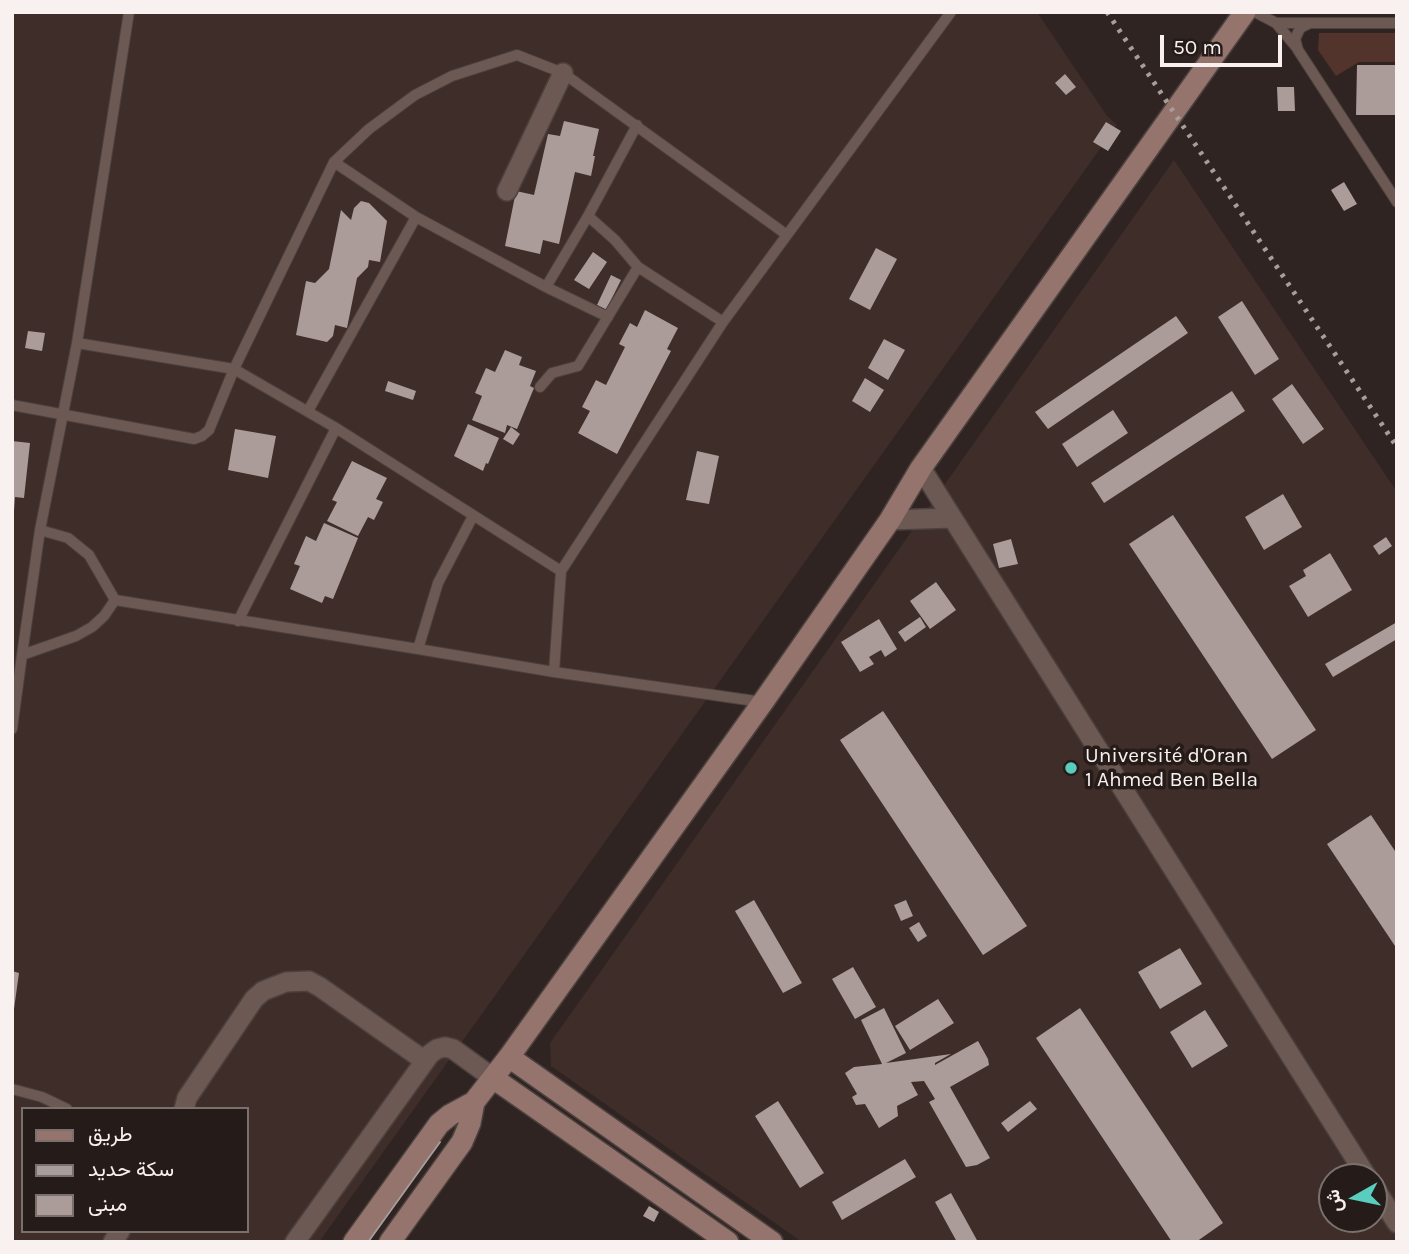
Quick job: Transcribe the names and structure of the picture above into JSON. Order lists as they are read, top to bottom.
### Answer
{
  "places": ["Université d'Oran 1 Ahmed Ben Bella"],
  "legend": ["طريق", "سكة حديد", "مبنى"],
  "scale_bar": "50 m",
  "north": "left"
}
